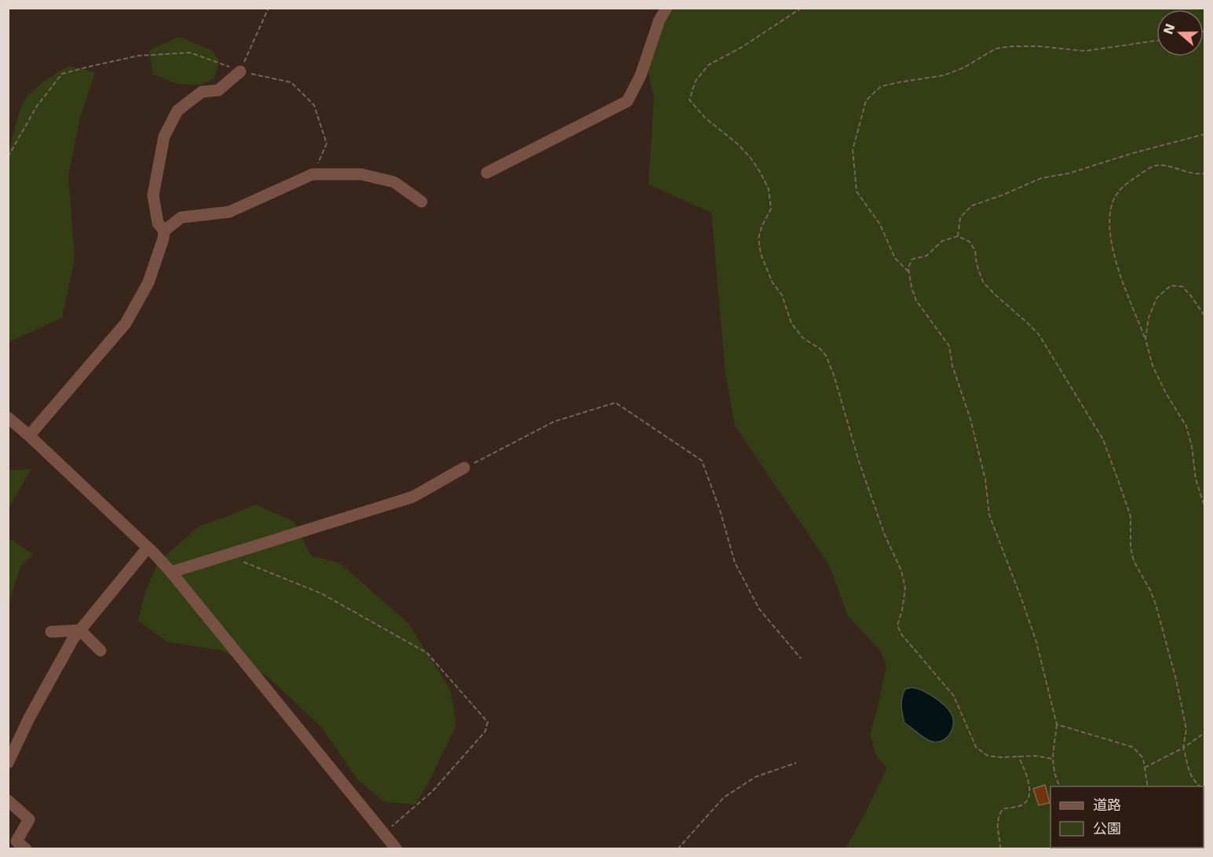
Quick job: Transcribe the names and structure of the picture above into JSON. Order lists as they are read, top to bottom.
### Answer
{
  "legend": ["道路", "公園"],
  "north": "left"
}
